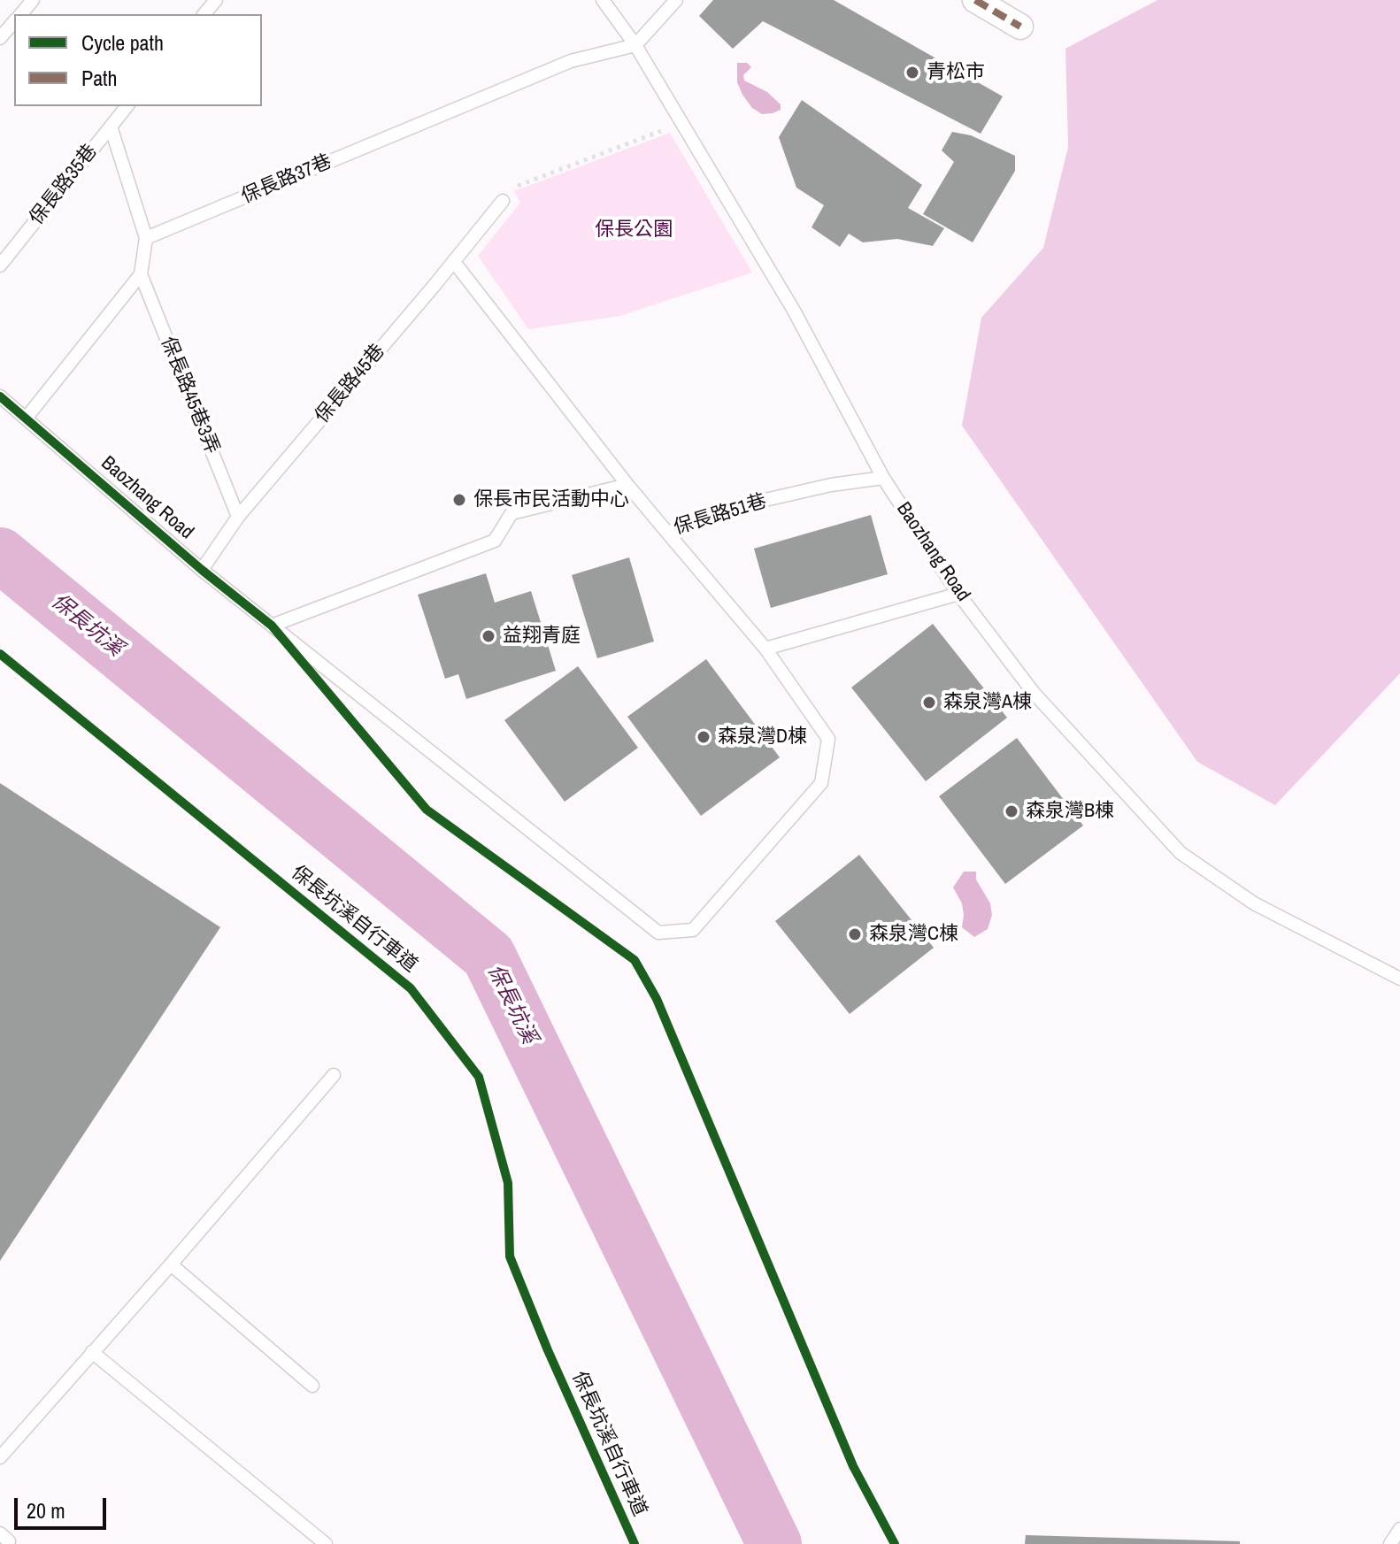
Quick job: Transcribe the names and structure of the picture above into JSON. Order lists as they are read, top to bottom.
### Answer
{
  "streets": {
    "lane": [
      "保長路37巷",
      "保長路35巷",
      "保長路45巷",
      "保長路45巷3弄",
      "Baozhang Road",
      "保長路51巷"
    ],
    "cycle path": ["保長坑溪自行車道"]
  },
  "crossings": [
    ["保長路37巷", "Baozhang Road"],
    ["保長路45巷", "保長路45巷3弄"],
    ["保長路45巷", "Baozhang Road"],
    ["保長路45巷", "保長路51巷"],
    ["Baozhang Road", "保長路51巷"]
  ],
  "water": ["保長坑溪"],
  "parks": ["保長公園"],
  "places": [
    "青松市",
    "保長市民活動中心",
    "益翔青庭",
    "森泉灣A棟",
    "森泉灣D棟",
    "森泉灣B棟",
    "森泉灣C棟"
  ],
  "legend": ["Cycle path", "Path"],
  "scale_bar": "20 m"
}
